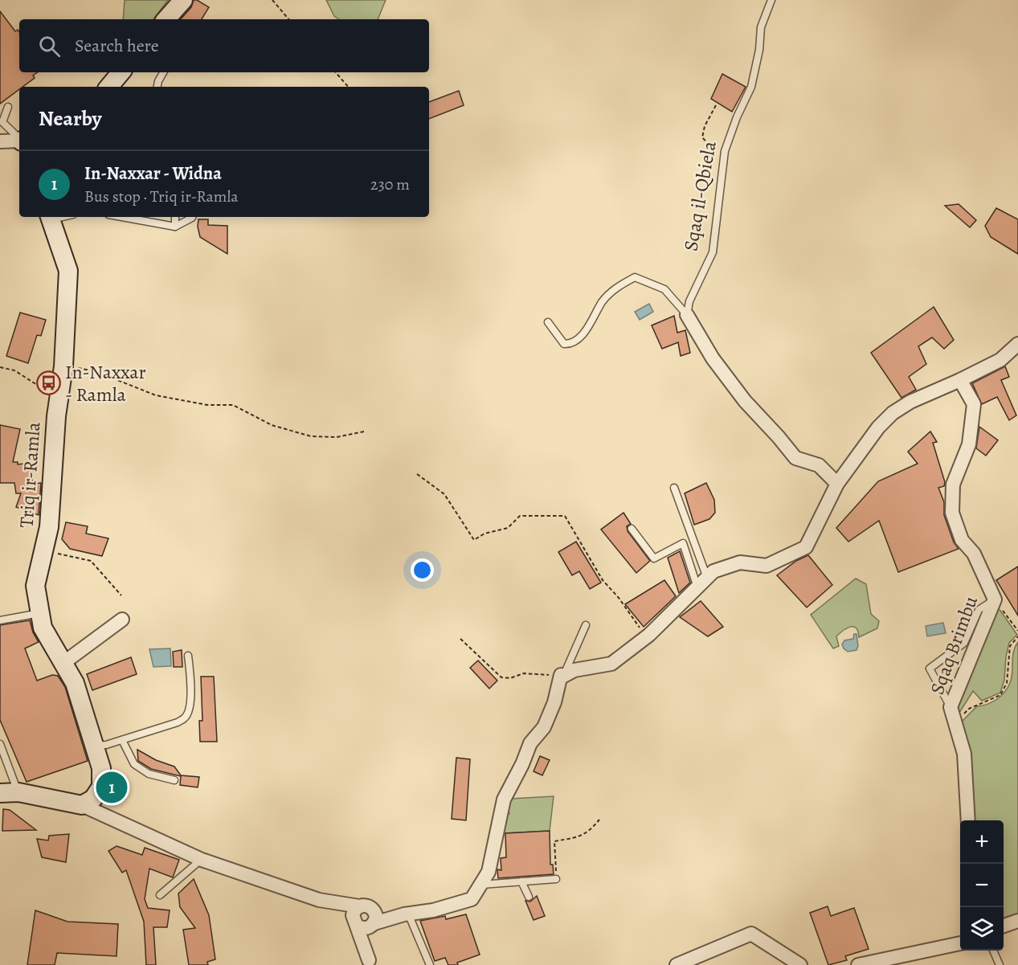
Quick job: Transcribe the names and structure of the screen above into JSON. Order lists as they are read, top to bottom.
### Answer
{
  "streets": {
    "main road": ["Triq ir-Ramla"],
    "street": ["Sqaq Brimbu"],
    "lane": ["Sqaq il-Qbiela"]
  },
  "places": {
    "bus stop": ["In-Naxxar - Ramla"]
  },
  "page": {
    "search": "Search here",
    "heading": "Nearby",
    "list": [
      {
        "mark": "1",
        "name": "In-Naxxar - Widna",
        "note": "Bus stop · Triq ir-Ramla",
        "value": "230 m"
      }
    ],
    "pins": "1",
    "map_buttons": ["+", "−"]
  }
}
